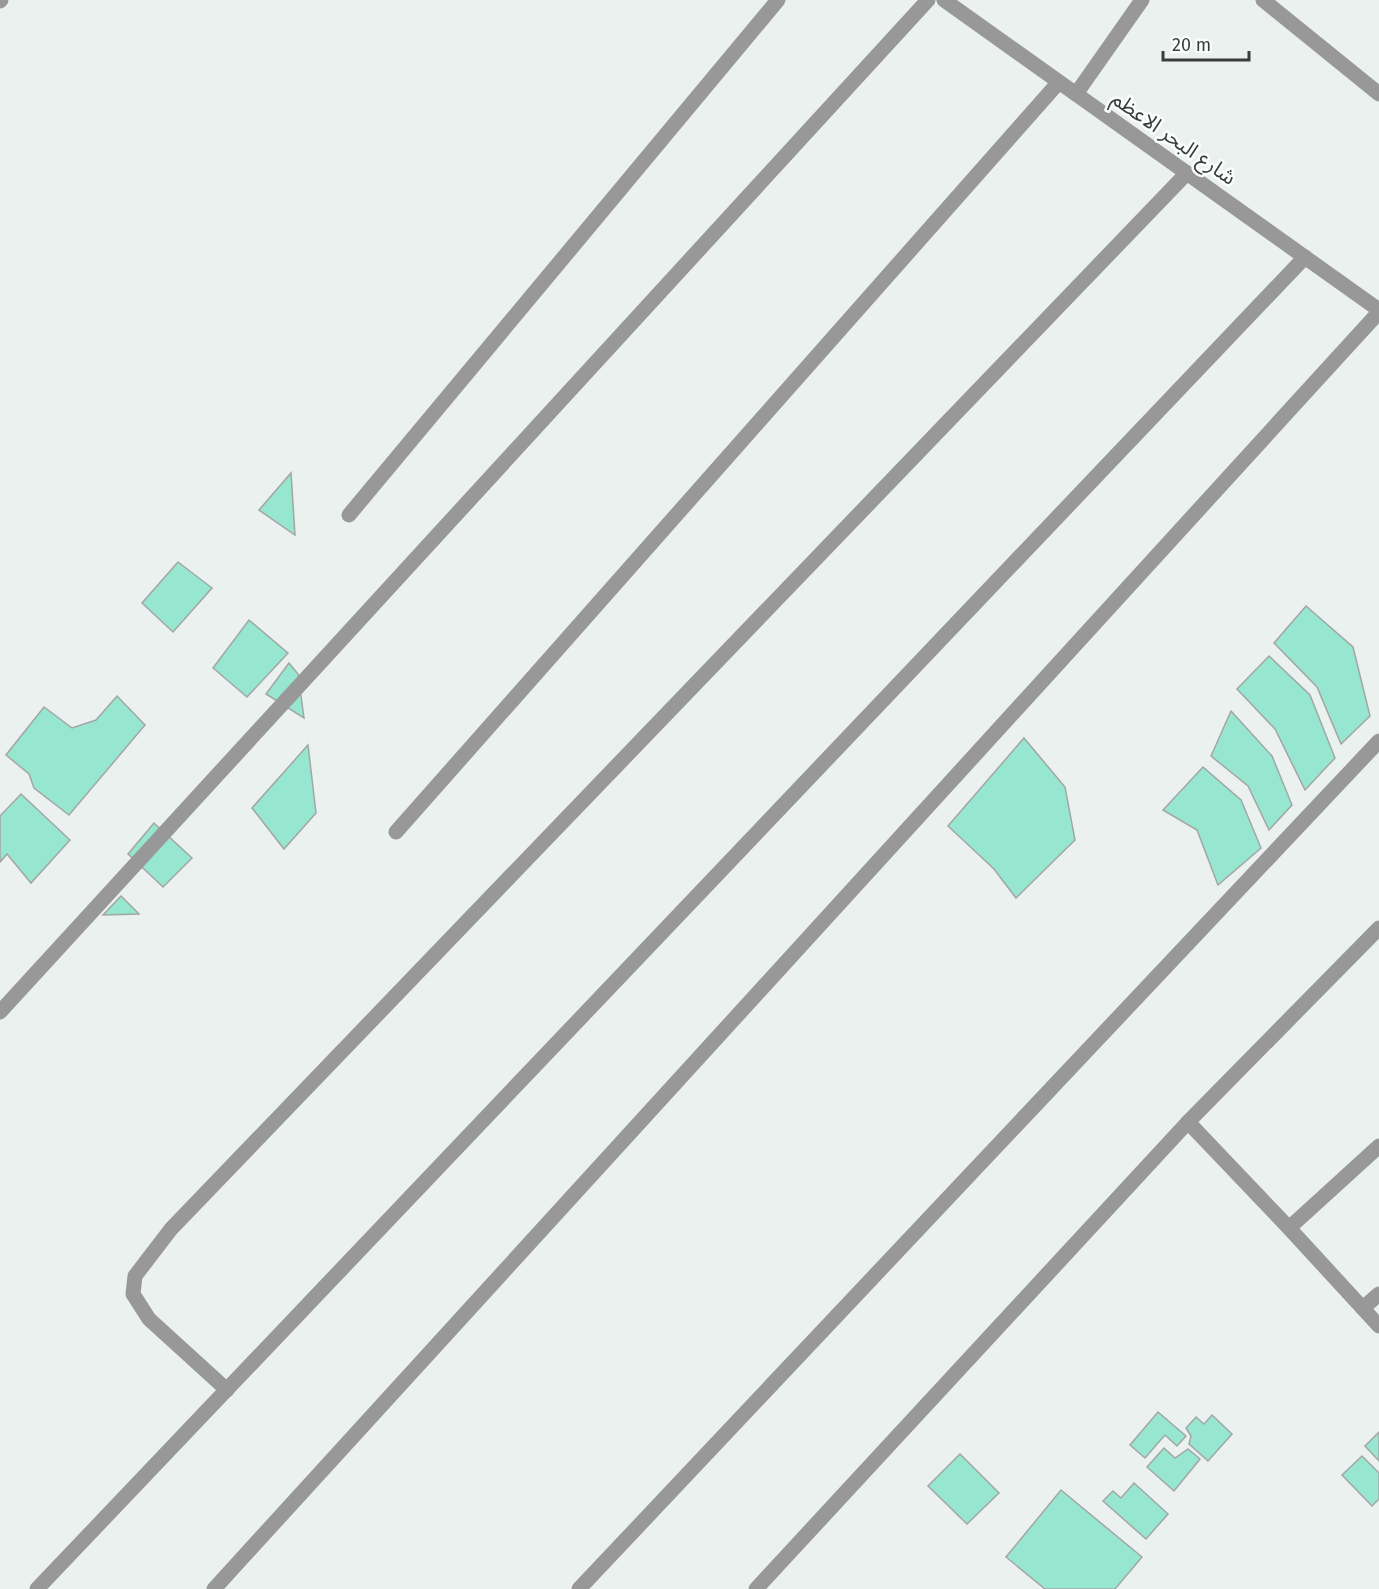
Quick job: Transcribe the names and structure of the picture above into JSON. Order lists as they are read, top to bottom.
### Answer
{
  "streets": {
    "street": ["شارع البحر الاعظم"]
  },
  "scale_bar": "20 m"
}
